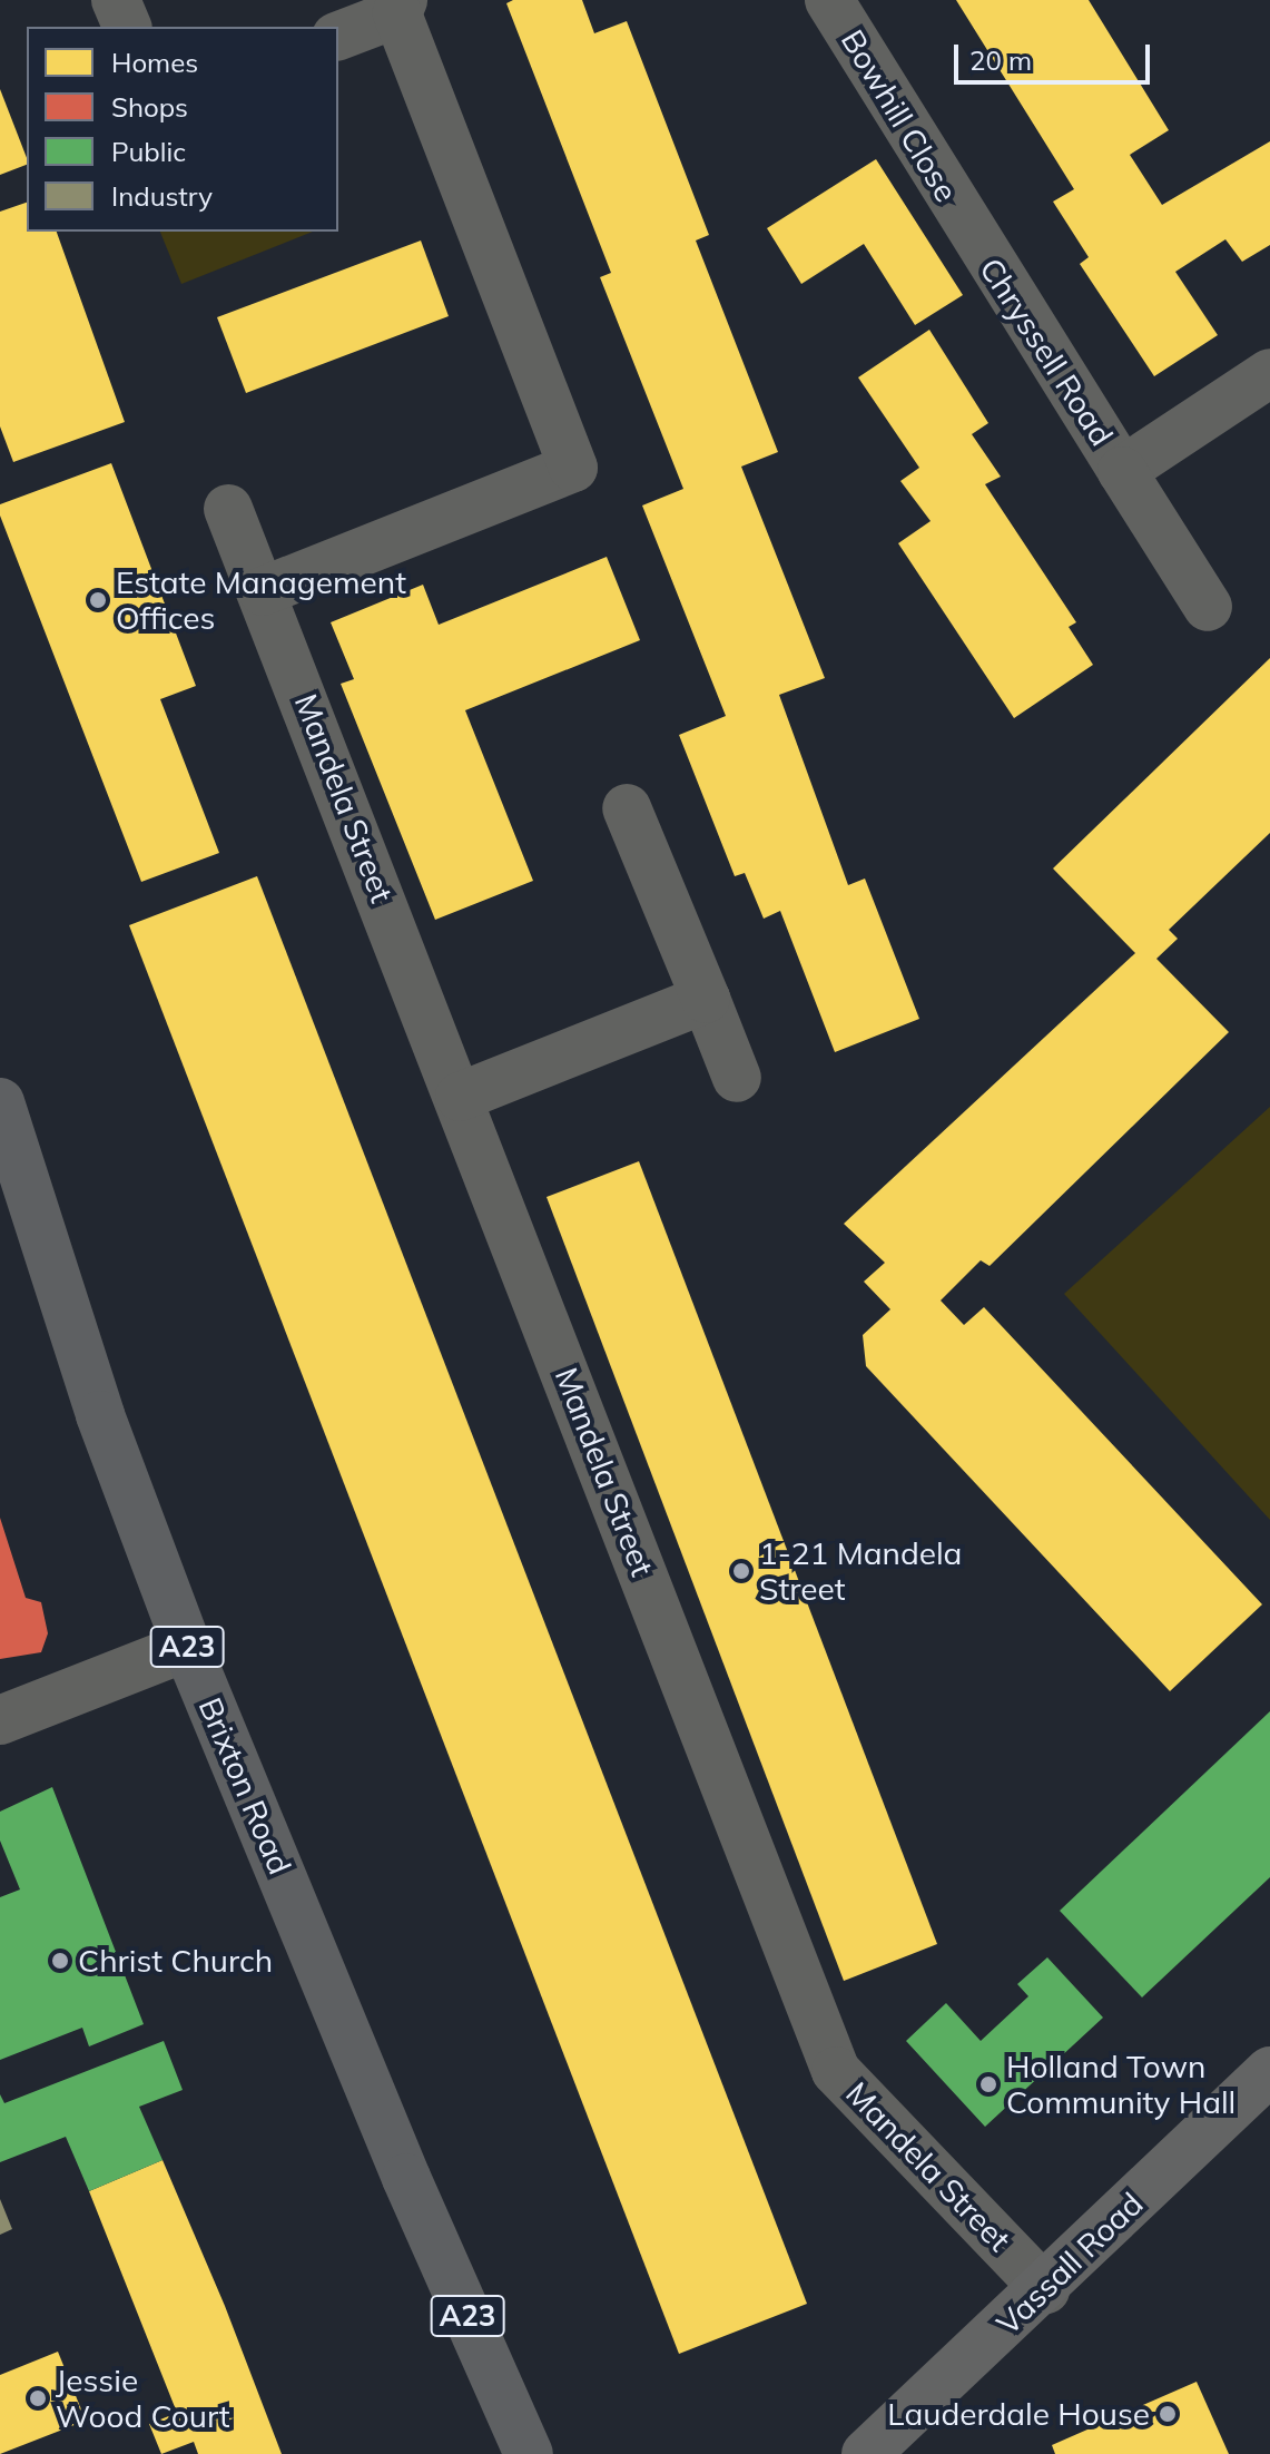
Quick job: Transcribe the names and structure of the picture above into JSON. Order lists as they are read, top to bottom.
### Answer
{
  "streets": {
    "highway": ["A23", "Brixton Road"],
    "street": [
      "Bowhill Close",
      "Chryssell Road",
      "Mandela Street",
      "Vassall Road"
    ]
  },
  "crossings": [
    ["Bowhill Close", "Chryssell Road"],
    ["Mandela Street", "Vassall Road"]
  ],
  "places": [
    "Estate Management Offices",
    "1-21 Mandela Street",
    "Christ Church",
    "Holland Town Community Hall",
    "Jessie Wood Court",
    "Lauderdale House"
  ],
  "legend": [
    "Homes",
    "Shops",
    "Public",
    "Industry"
  ],
  "scale_bar": "20 m"
}
